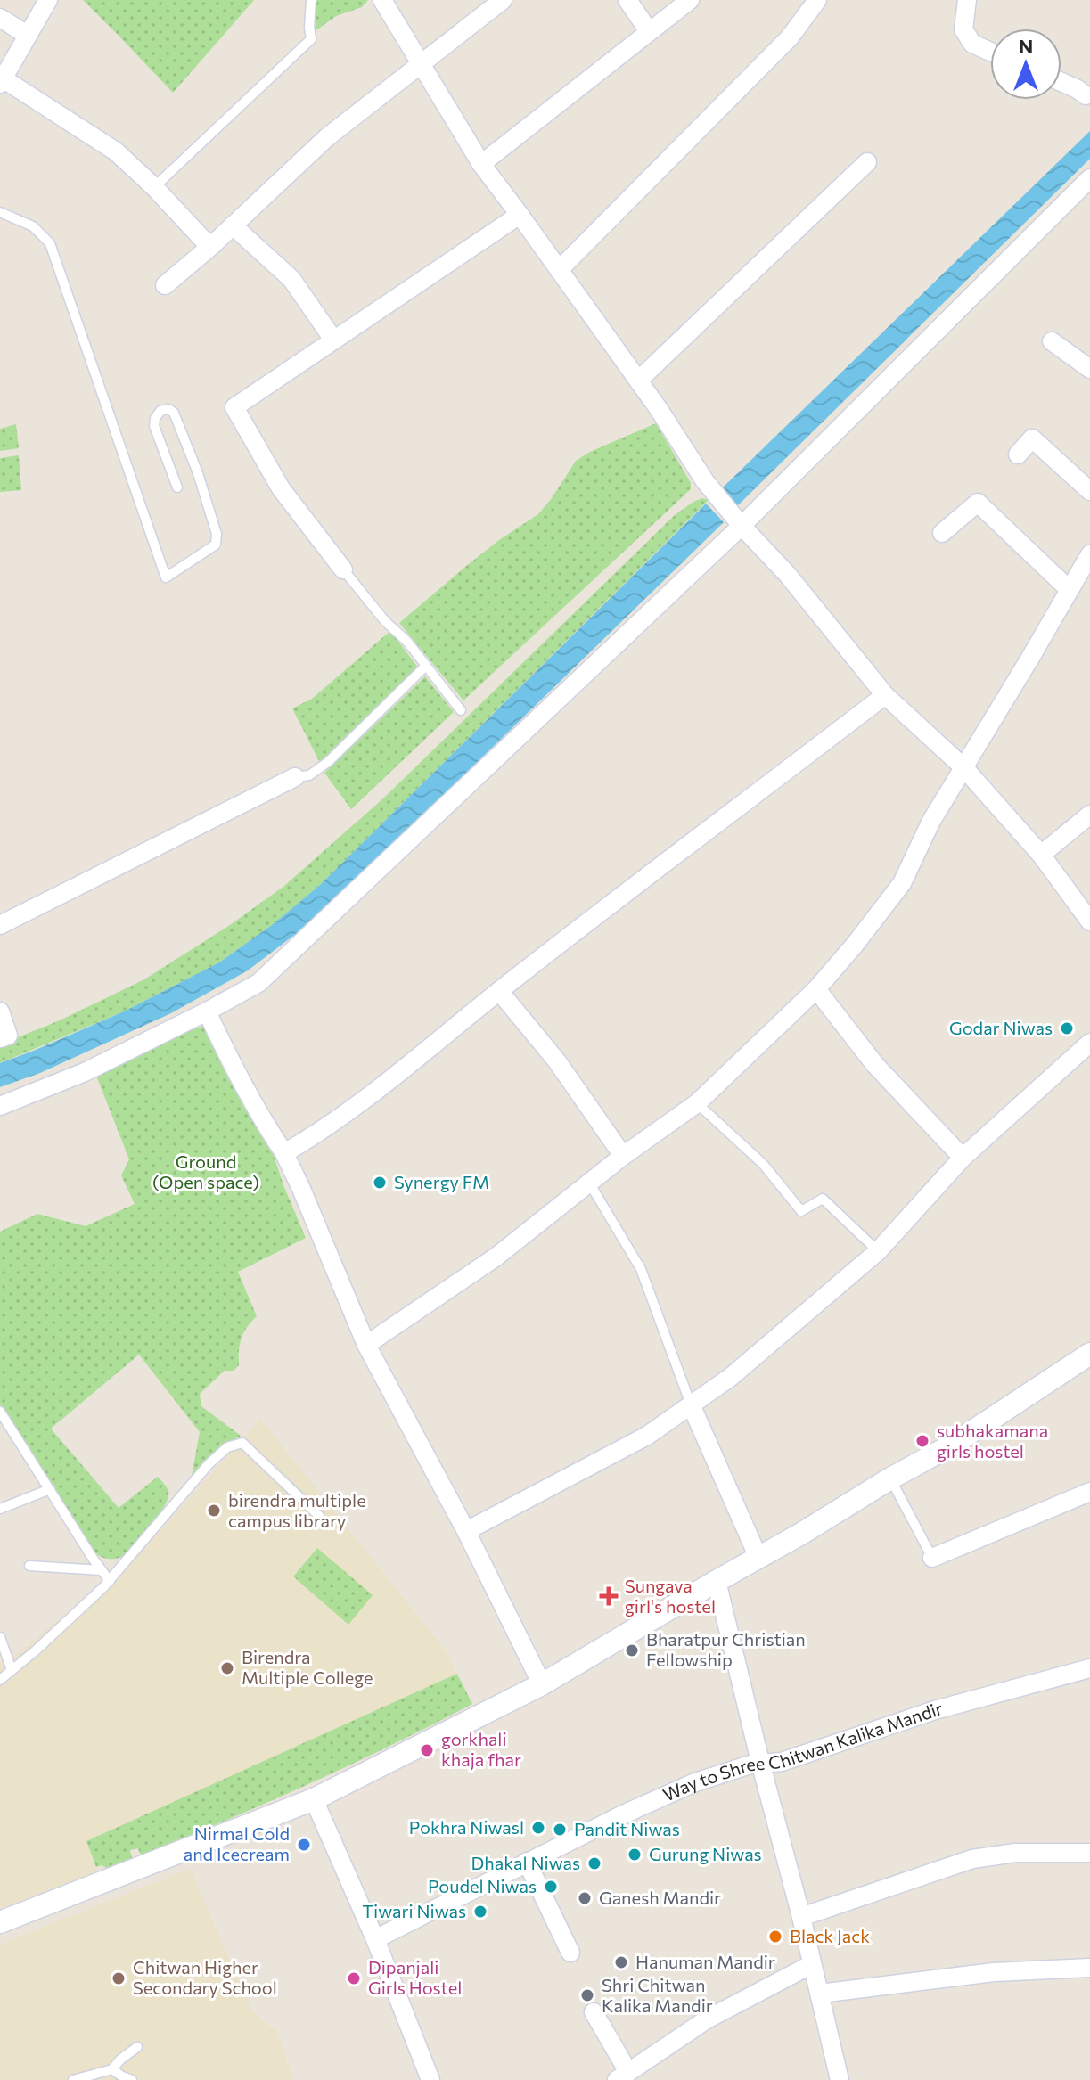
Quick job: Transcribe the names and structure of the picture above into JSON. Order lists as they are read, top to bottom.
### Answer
{
  "streets": {
    "street": ["Way to Shree Chitwan Kalika Mandir"]
  },
  "parks": ["Ground (Open space)"],
  "places": {
    "other": [
      "Godar Niwas",
      "Synergy FM",
      "subhakamana girls hostel",
      "birendra multiple campus library",
      "Bharatpur Christian Fellowship",
      "Birendra Multiple College",
      "gorkhali khaja fhar",
      "Pokhra Niwasl",
      "Pandit Niwas",
      "Nirmal Cold and Icecream",
      "Gurung Niwas",
      "Dhakal Niwas",
      "Poudel Niwas",
      "Ganesh Mandir",
      "Tiwari Niwas",
      "Black Jack",
      "Hanuman Mandir",
      "Chitwan Higher Secondary School",
      "Dipanjali Girls Hostel",
      "Shri Chitwan Kalika Mandir"
    ],
    "health": ["Sungava girl's hostel"]
  },
  "north": "top"
}
